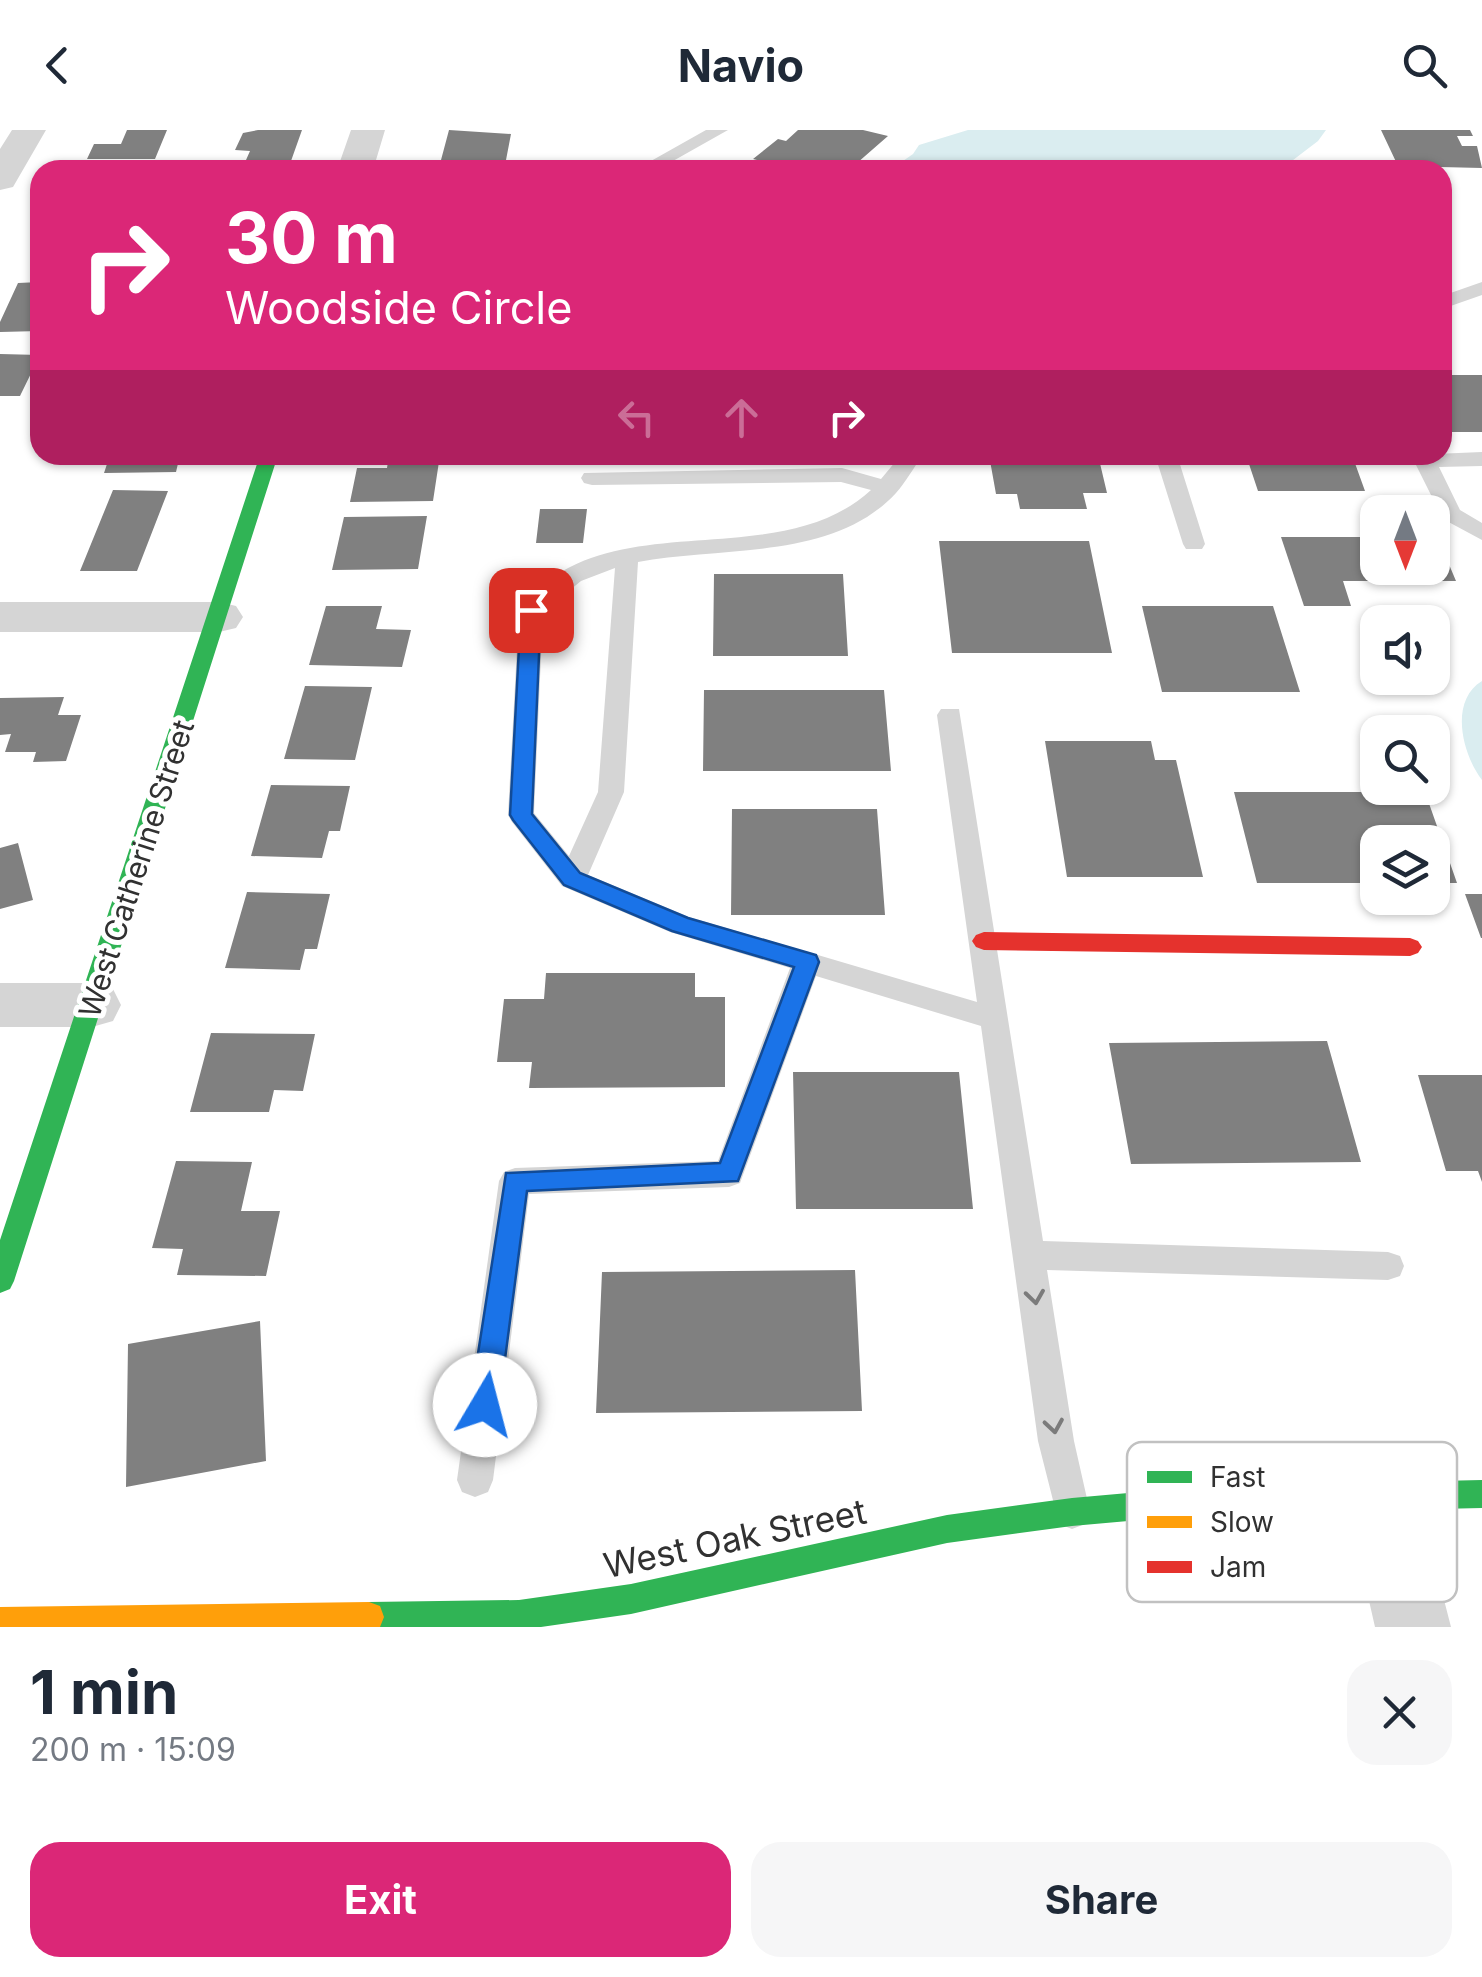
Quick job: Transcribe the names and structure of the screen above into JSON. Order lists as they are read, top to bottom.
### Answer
{
  "streets": {
    "street": ["West Catherine Street", "West Oak Street"]
  },
  "legend": ["Fast", "Slow", "Jam"],
  "north": "bottom",
  "page": {
    "header": "Navio",
    "turn": ["30 m", "Woodside Circle"],
    "heading": ["1 min", "200 m · 15:09"],
    "buttons": ["Exit", "Share"]
  }
}
